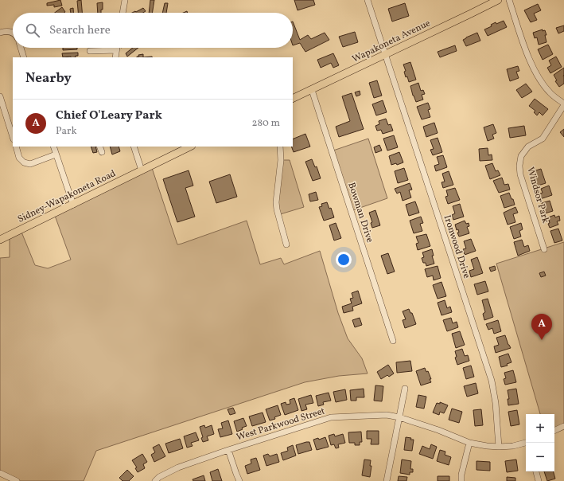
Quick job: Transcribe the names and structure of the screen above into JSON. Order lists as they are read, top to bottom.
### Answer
{
  "streets": {
    "main road": ["Wapakoneta Avenue", "Sidney-Wapakoneta Road"],
    "street": [
      "Windsor Park",
      "Bowman Drive",
      "Ironwood Drive",
      "West Parkwood Street"
    ]
  },
  "crossings": [
    ["Wapakoneta Avenue", "Bowman Drive"],
    ["Wapakoneta Avenue", "Ironwood Drive"],
    ["Ironwood Drive", "West Parkwood Street"]
  ],
  "page": {
    "search": "Search here",
    "heading": "Nearby",
    "list": [
      {
        "mark": "A",
        "name": "Chief O'Leary Park",
        "note": "Park",
        "value": "280 m"
      }
    ],
    "pins": "A",
    "map_buttons": ["+", "−"]
  }
}
